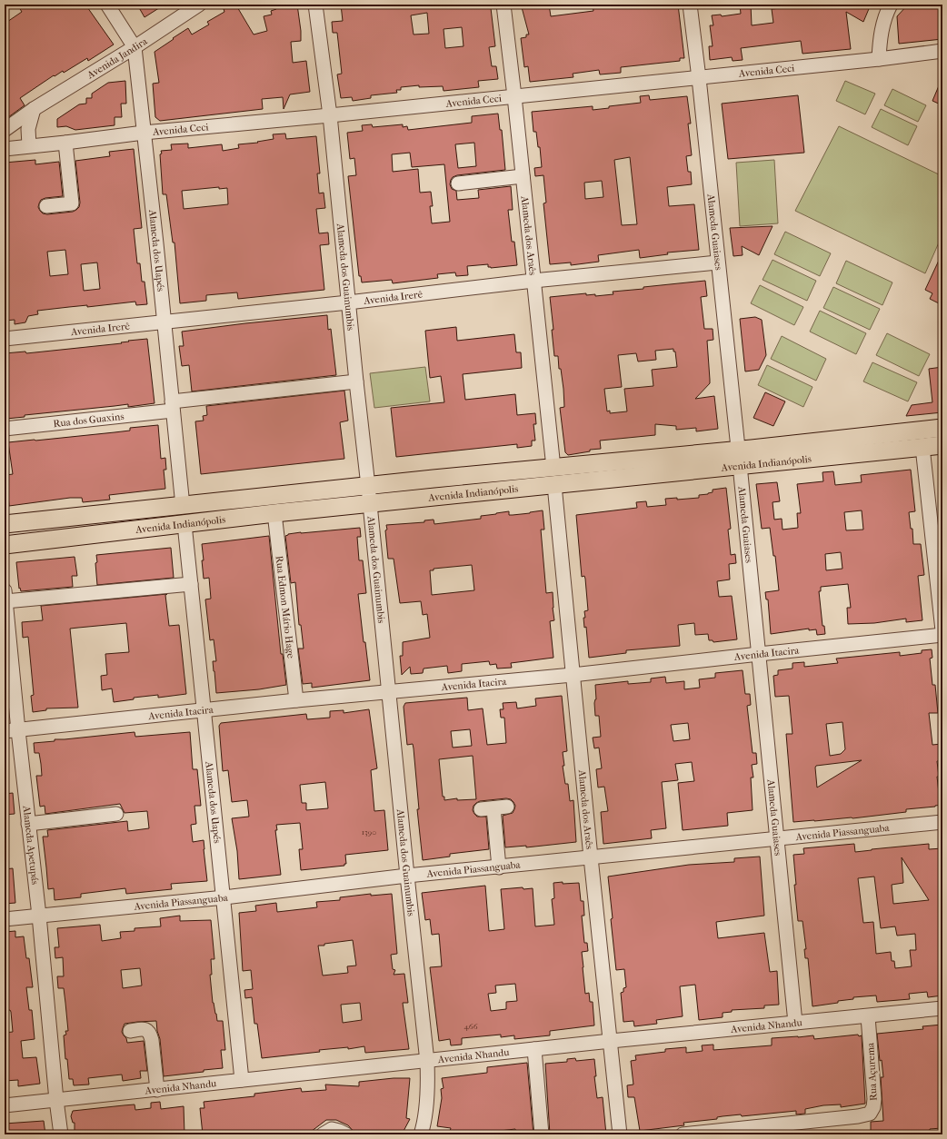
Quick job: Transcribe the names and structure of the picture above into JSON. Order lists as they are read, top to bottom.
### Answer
{
  "streets": {
    "main road": ["Avenida Indianópolis"],
    "street": [
      "Avenida Jandira",
      "Avenida Ceci",
      "Alameda Guaiases",
      "Alameda dos Araês",
      "Alameda dos Uapés",
      "Alameda dos Guainumbis",
      "Avenida Irerê",
      "Rua dos Guaxins",
      "Rua Edmon Mário Hage",
      "Avenida Itacira",
      "Avenida Piassanguaba",
      "Alameda Apetupás",
      "Avenida Nhandu",
      "Rua Açurema"
    ]
  },
  "crossings": [
    ["Avenida Jandira", "Alameda dos Uapés"],
    ["Avenida Ceci", "Alameda Guaiases"],
    ["Avenida Ceci", "Alameda dos Araês"],
    ["Avenida Ceci", "Alameda dos Uapés"],
    ["Avenida Ceci", "Alameda dos Guainumbis"],
    ["Alameda Guaiases", "Avenida Irerê"],
    ["Alameda Guaiases", "Avenida Indianópolis"],
    ["Alameda Guaiases", "Avenida Itacira"],
    ["Alameda Guaiases", "Avenida Piassanguaba"],
    ["Alameda Guaiases", "Avenida Nhandu"],
    ["Alameda dos Araês", "Avenida Irerê"],
    ["Alameda dos Araês", "Avenida Indianópolis"],
    ["Alameda dos Araês", "Avenida Itacira"],
    ["Alameda dos Araês", "Avenida Piassanguaba"],
    ["Alameda dos Araês", "Avenida Nhandu"],
    ["Alameda dos Uapés", "Avenida Irerê"],
    ["Alameda dos Uapés", "Rua dos Guaxins"],
    ["Alameda dos Uapés", "Avenida Indianópolis"],
    ["Alameda dos Uapés", "Avenida Itacira"],
    ["Alameda dos Uapés", "Avenida Piassanguaba"],
    ["Alameda dos Uapés", "Avenida Nhandu"],
    ["Alameda dos Guainumbis", "Avenida Irerê"],
    ["Alameda dos Guainumbis", "Rua dos Guaxins"],
    ["Alameda dos Guainumbis", "Avenida Indianópolis"],
    ["Alameda dos Guainumbis", "Avenida Itacira"],
    ["Alameda dos Guainumbis", "Avenida Piassanguaba"],
    ["Alameda dos Guainumbis", "Avenida Nhandu"],
    ["Avenida Indianópolis", "Rua Edmon Mário Hage"],
    ["Rua Edmon Mário Hage", "Avenida Itacira"],
    ["Avenida Itacira", "Alameda Apetupás"],
    ["Avenida Piassanguaba", "Alameda Apetupás"],
    ["Alameda Apetupás", "Avenida Nhandu"],
    ["Avenida Nhandu", "Rua Açurema"]
  ],
  "house_numbers": ["1390", "466"]
}
